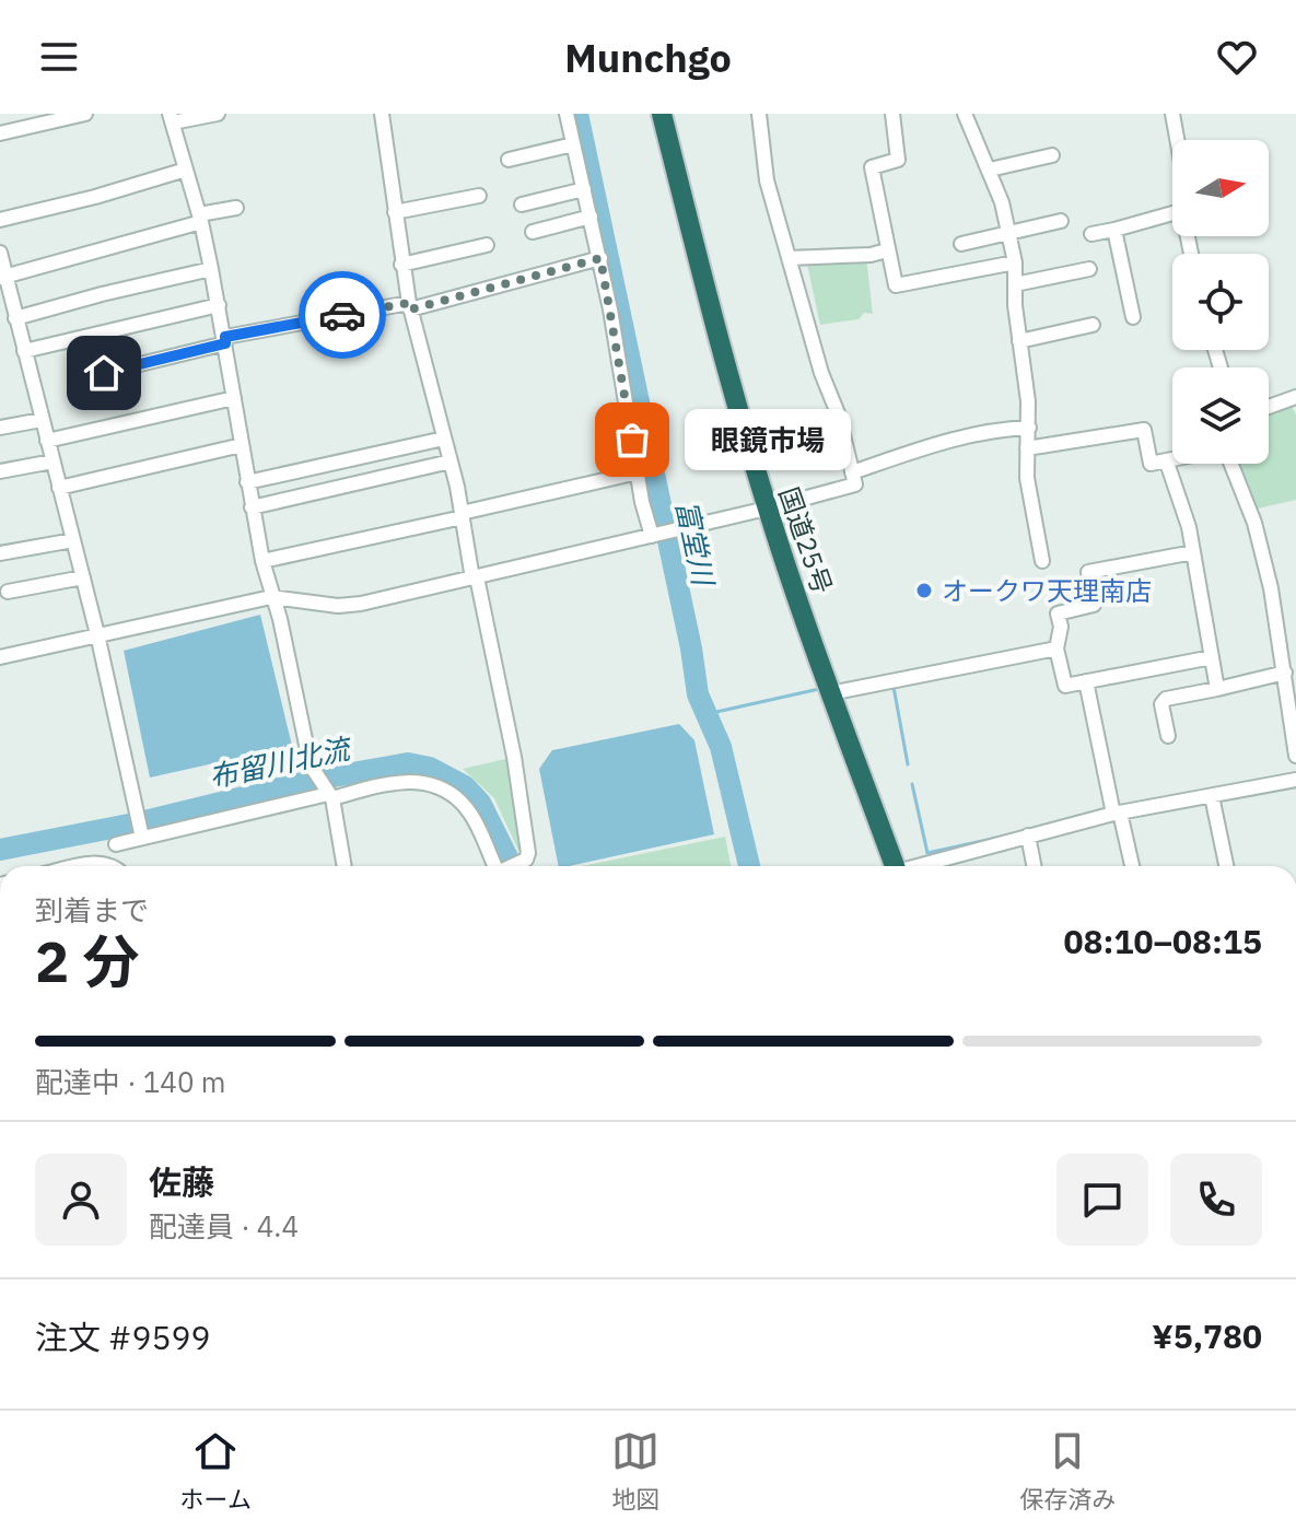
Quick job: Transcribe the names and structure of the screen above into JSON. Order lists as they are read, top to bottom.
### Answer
{
  "streets": {
    "highway": ["国道25号"]
  },
  "water": ["富堂川", "布留川北流"],
  "places": ["眼鏡市場", "オークワ天理南店"],
  "north": "right",
  "page": {
    "header": "Munchgo",
    "bubble": "眼鏡市場",
    "heading": ["2 分", "到着まで", "08:10–08:15"],
    "panel": [
      "佐藤",
      "配達員 · 4.4",
      "注文 #9599",
      "¥5,780"
    ],
    "bar": "配達中 · 140 m",
    "tabs": ["ホーム", "地図", "保存済み"]
  }
}
